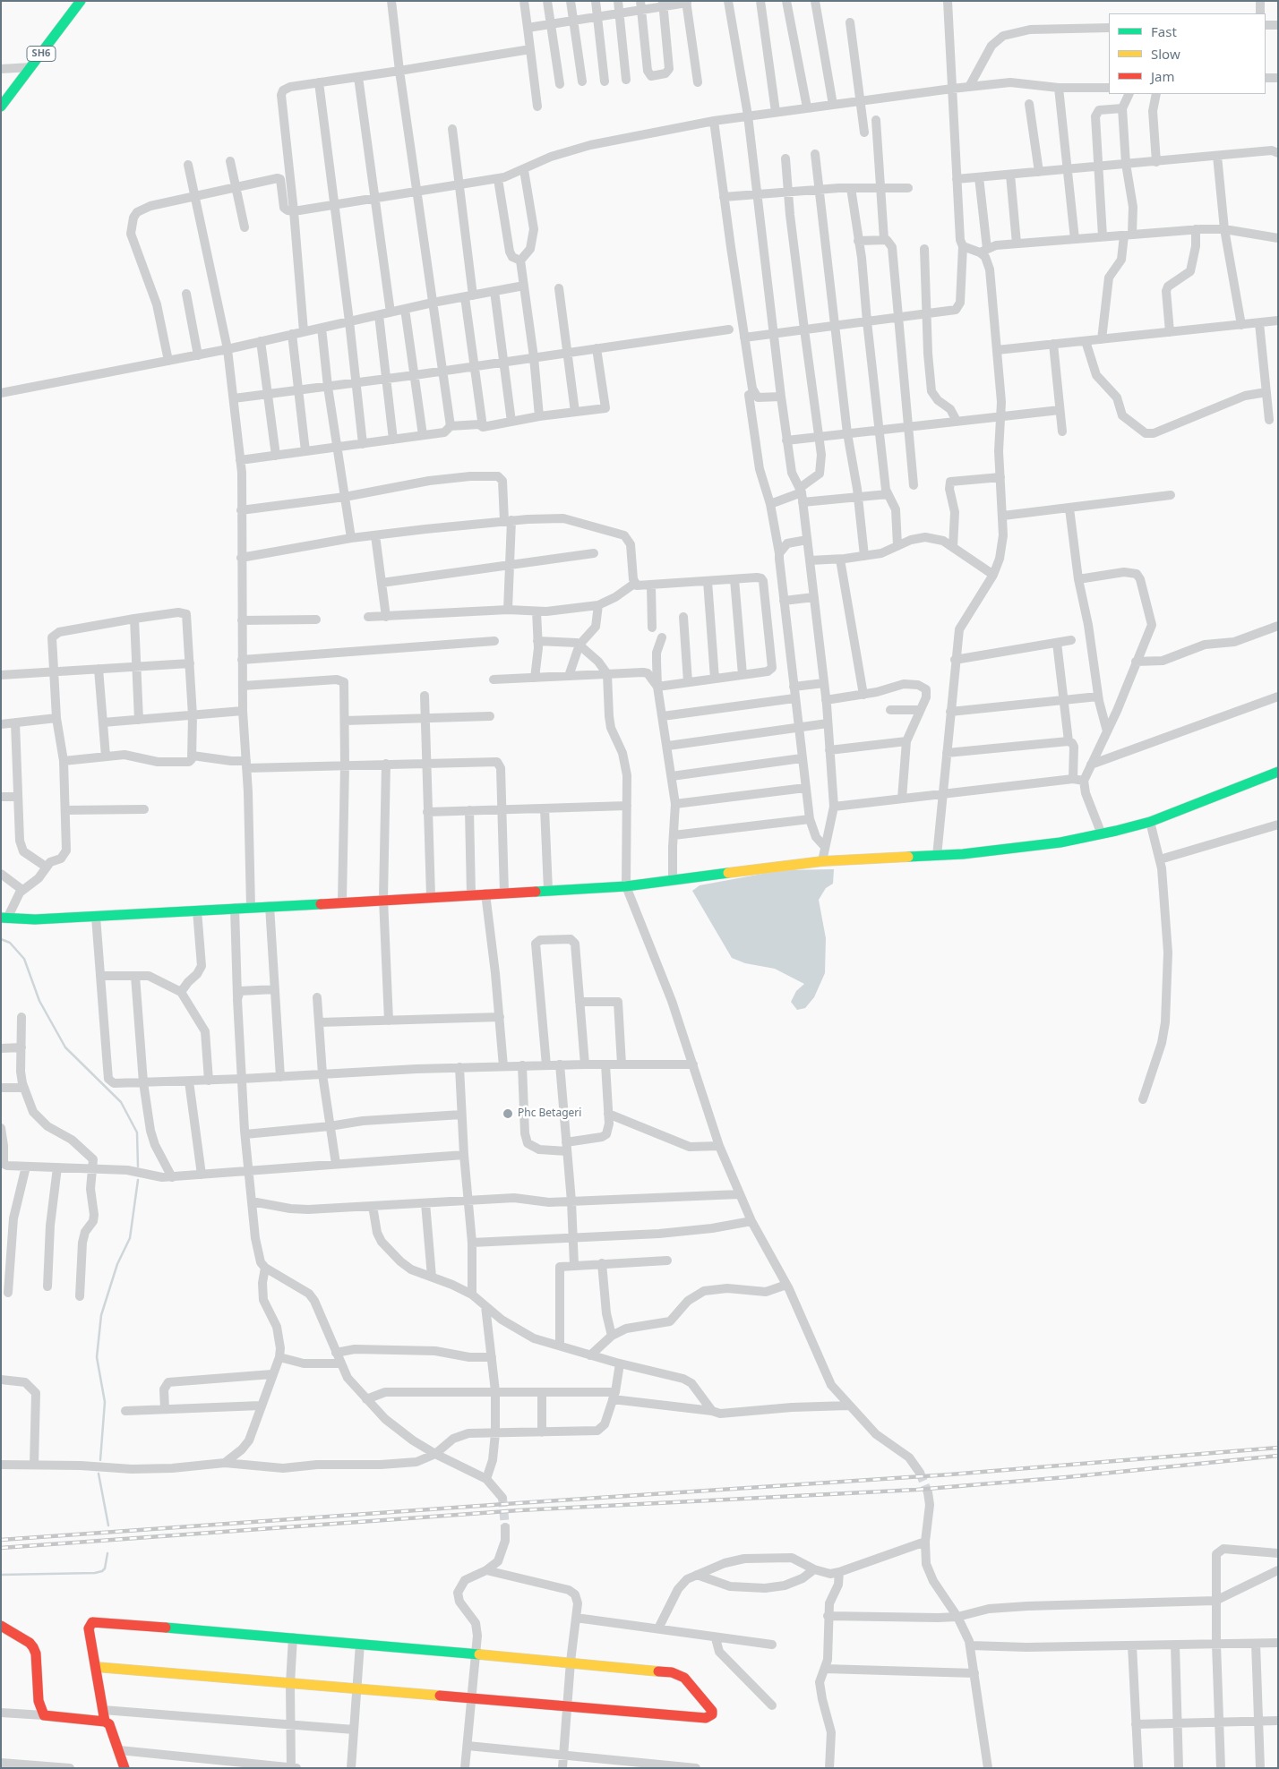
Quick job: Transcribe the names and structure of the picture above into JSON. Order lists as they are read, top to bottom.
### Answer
{
  "streets": {
    "street": ["SH6"]
  },
  "places": ["Phc Betageri"],
  "legend": ["Fast", "Slow", "Jam"]
}
